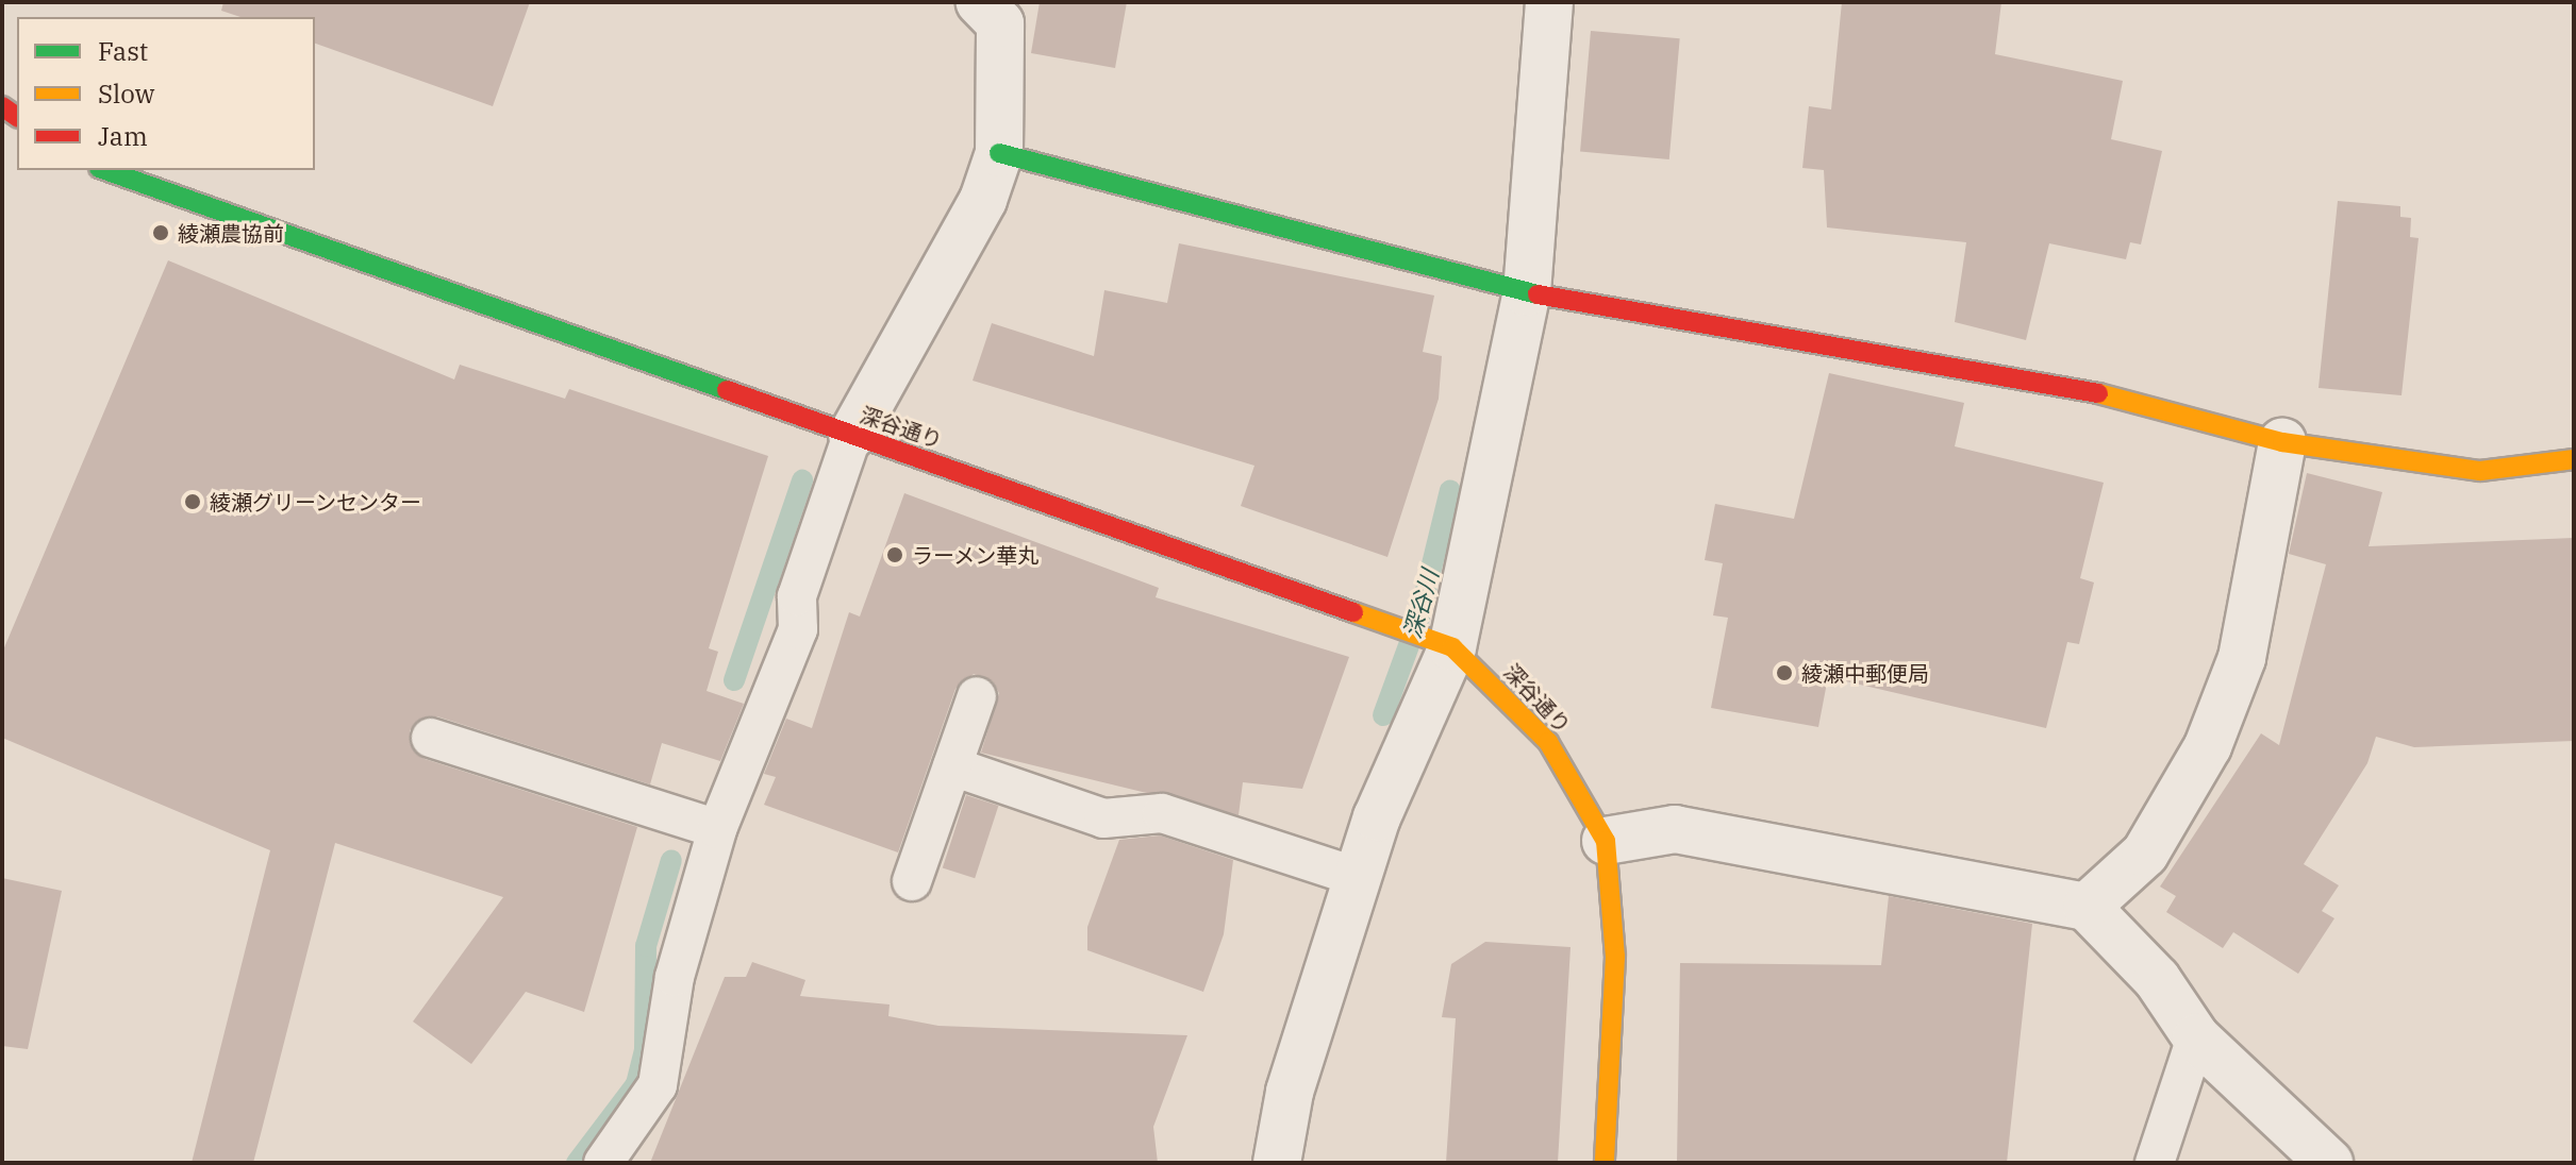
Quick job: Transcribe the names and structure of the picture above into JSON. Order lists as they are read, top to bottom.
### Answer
{
  "streets": {
    "street": ["深谷通り"]
  },
  "water": ["深谷川"],
  "places": [
    "綾瀬農協前",
    "綾瀬グリーンセンター",
    "ラーメン華丸",
    "綾瀬中郵便局"
  ],
  "legend": ["Fast", "Slow", "Jam"]
}
